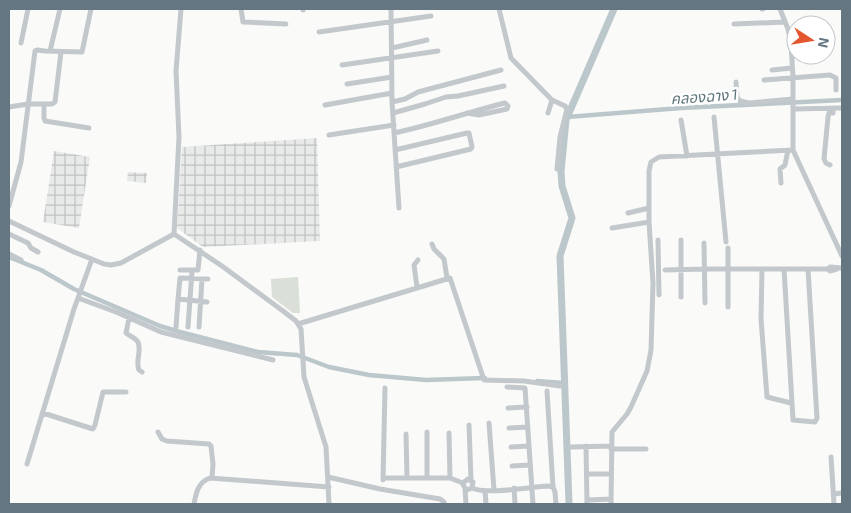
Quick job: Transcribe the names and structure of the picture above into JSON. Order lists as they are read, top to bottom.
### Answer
{
  "water": ["คลองฉาง 1"],
  "north": "right"
}
